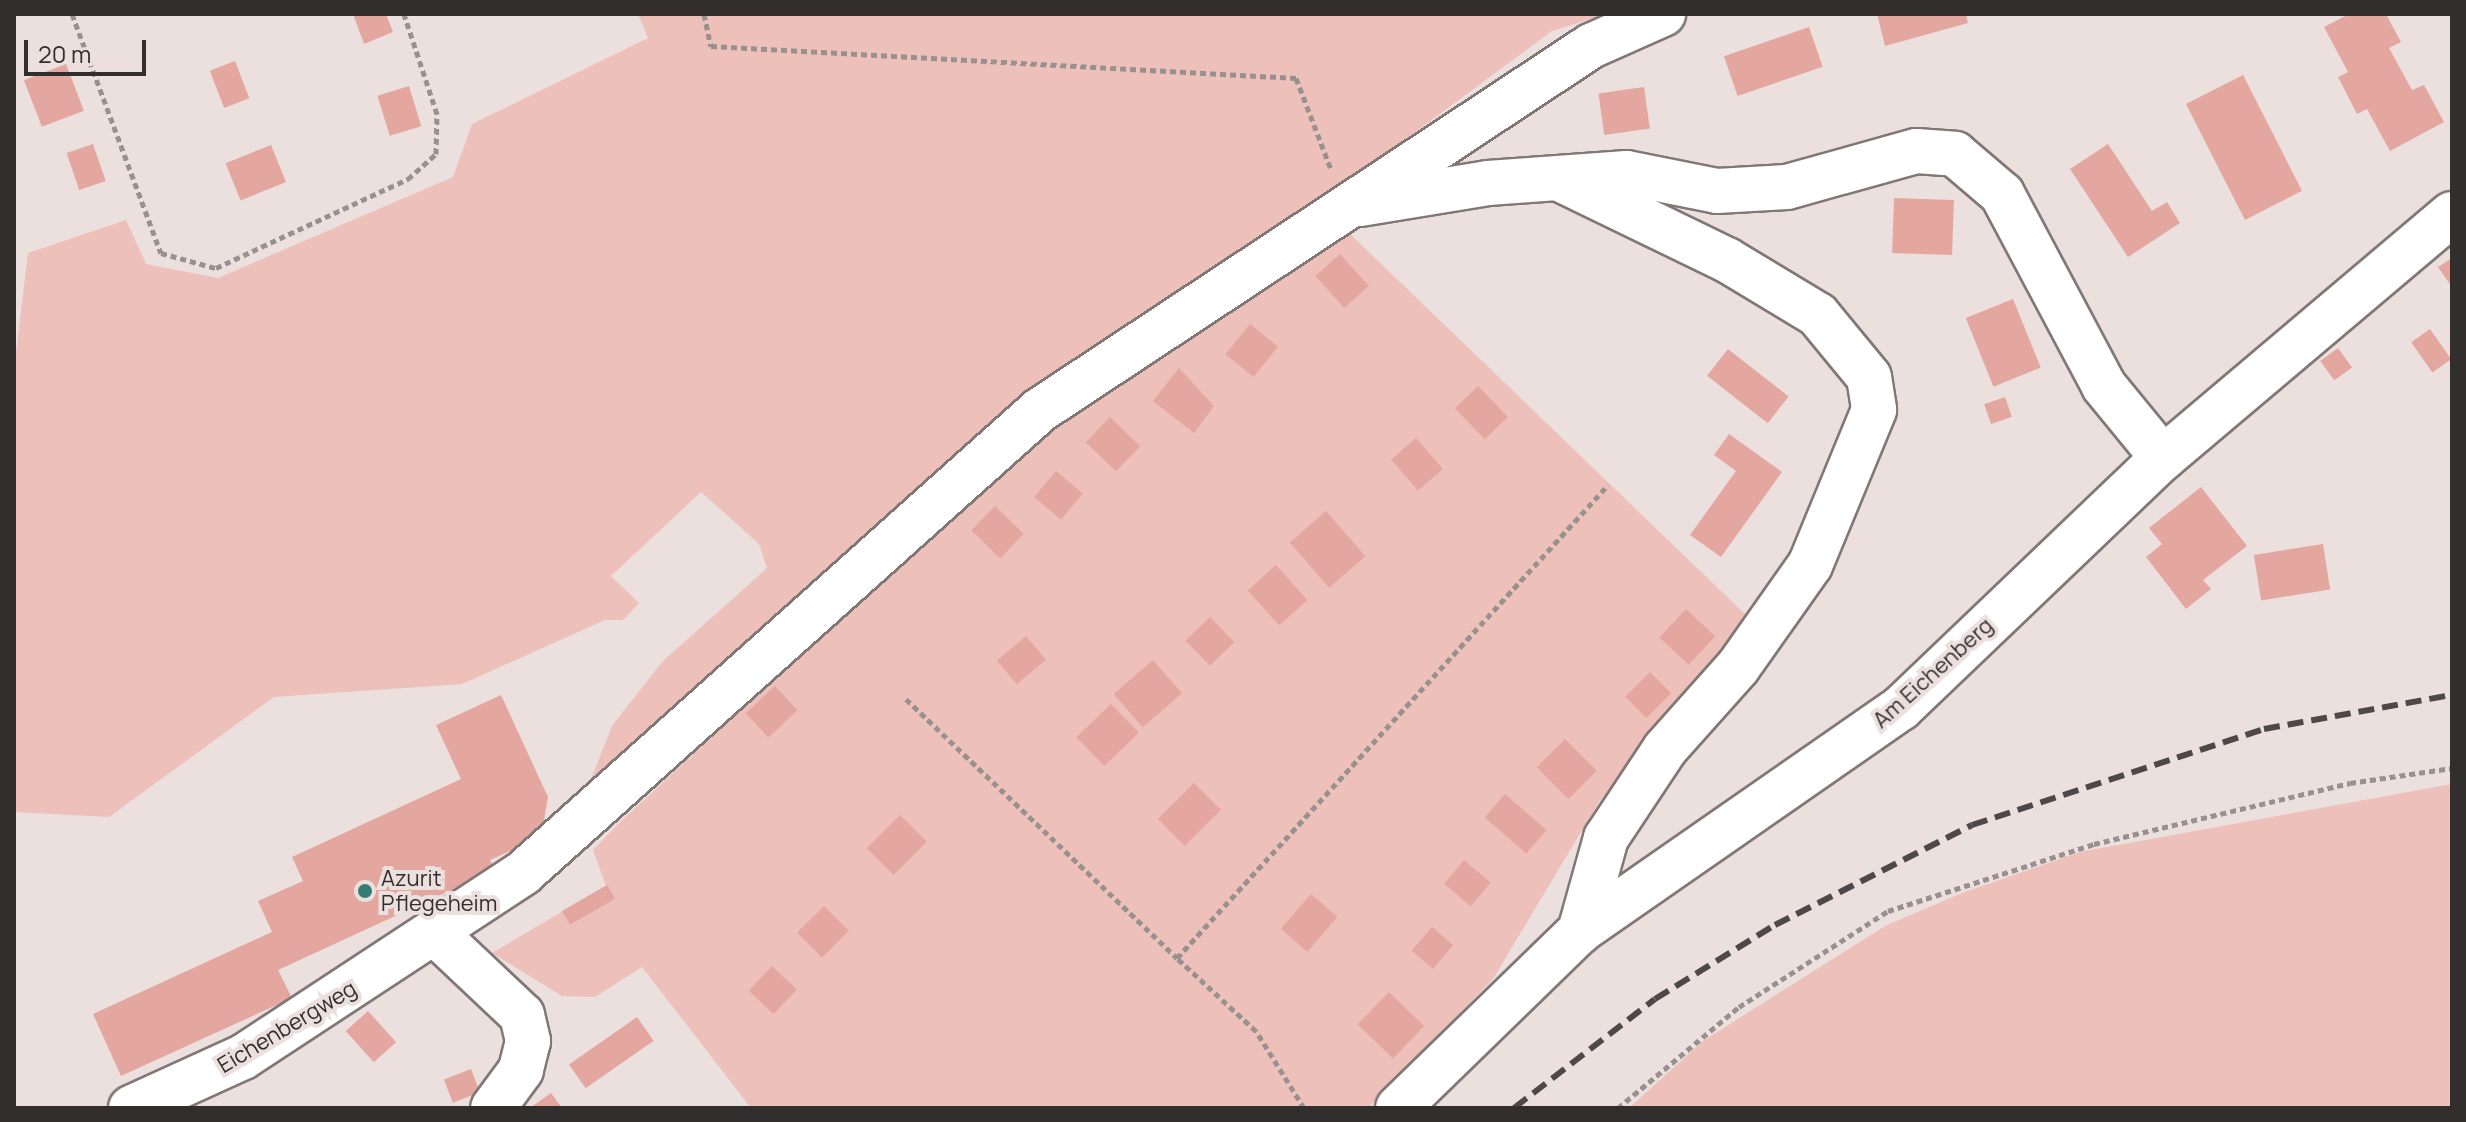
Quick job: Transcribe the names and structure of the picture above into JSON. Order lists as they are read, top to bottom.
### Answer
{
  "streets": {
    "street": ["Am Eichenberg", "Eichenbergweg"]
  },
  "places": ["Azurit Pflegeheim"],
  "scale_bar": "20 m"
}
